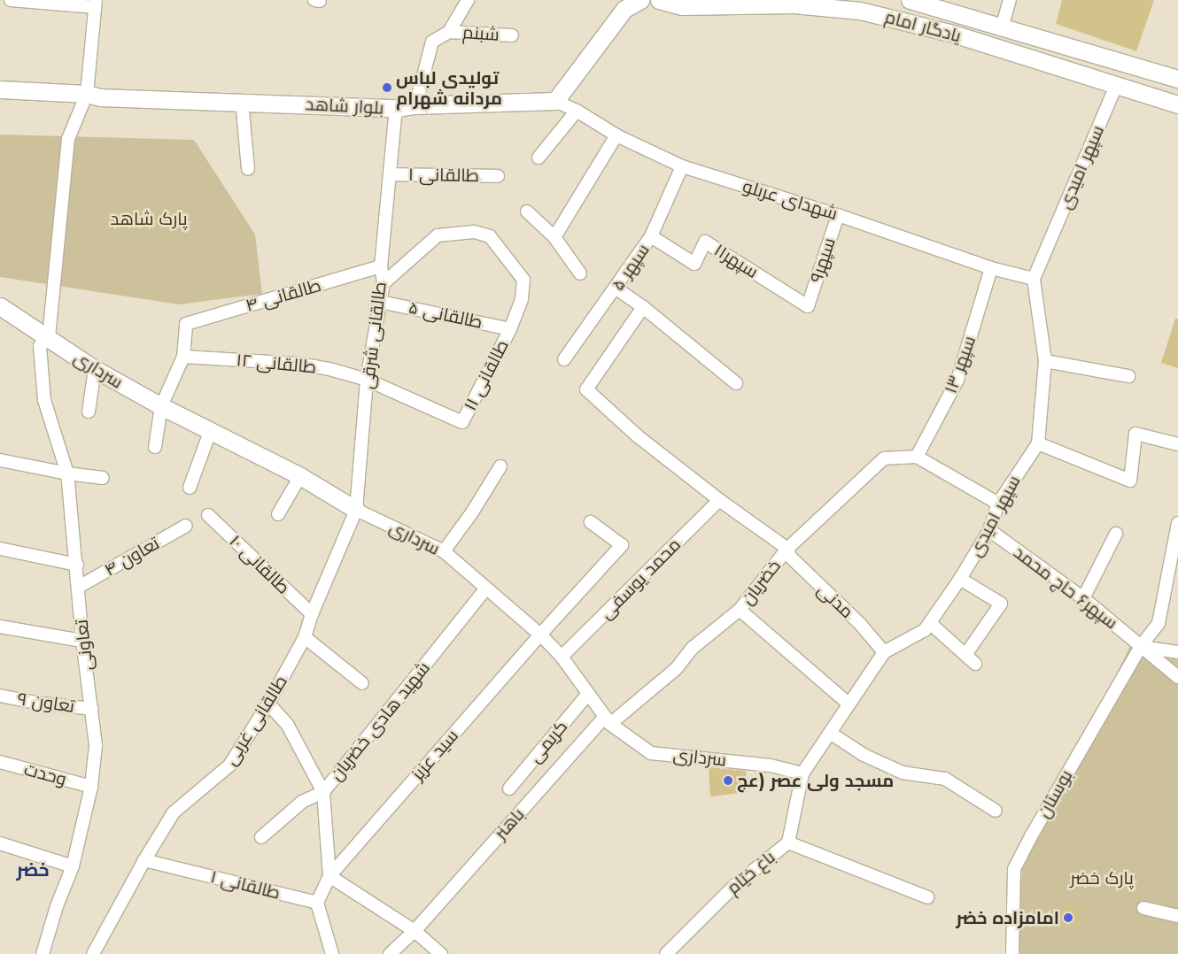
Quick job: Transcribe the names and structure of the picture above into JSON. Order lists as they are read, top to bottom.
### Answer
{
  "streets": {
    "main road": ["یادگار امام", "بلوار شاهد", "سرداری"],
    "street": [
      "شبنم",
      "سپهر امیدی",
      "طالقانی ۱",
      "شهدای عربلو",
      "سپهر۹",
      "سپهر۱۱",
      "سپهر ۵",
      "طالقانی ۴",
      "طالقانی ۵",
      "طالقانی شرقی",
      "طالقانی ۱۲",
      "سپهر ۱۳",
      "طالقانی ۱۱",
      "تعاون ۴",
      "طالقانی ۱۰",
      "محمد یوسفی",
      "خضریان",
      "سپهر۶ حاج محمد",
      "مدنی",
      "تعاونی",
      "تعاون ۹",
      "طالقانی غربی",
      "شهید هادی خضریان",
      "کریمی",
      "سید عزیز",
      "وحدت",
      "بوستان",
      "باهنر",
      "باغ خیّام"
    ]
  },
  "crossings": [
    ["یادگار امام", "سپهر امیدی"],
    ["بلوار شاهد", "شهدای عربلو"],
    ["بلوار شاهد", "طالقانی شرقی"],
    ["بلوار شاهد", "تعاونی"],
    ["سپهر امیدی", "شهدای عربلو"],
    ["سپهر امیدی", "سرداری"],
    ["سپهر امیدی", "سپهر۶ حاج محمد"],
    ["سپهر امیدی", "مدنی"],
    ["سپهر امیدی", "باغ خیّام"],
    ["طالقانی ۱", "طالقانی شرقی"],
    ["طالقانی ۱", "طالقانی غربی"],
    ["شهدای عربلو", "سپهر۹"],
    ["شهدای عربلو", "سپهر ۵"],
    ["شهدای عربلو", "سپهر ۱۳"],
    ["سپهر۹", "سپهر۱۱"],
    ["سپهر۱۱", "سپهر ۵"],
    ["طالقانی ۴", "طالقانی شرقی"],
    ["طالقانی ۴", "طالقانی ۱۲"],
    ["طالقانی ۵", "طالقانی شرقی"],
    ["طالقانی ۵", "طالقانی ۱۱"],
    ["طالقانی شرقی", "طالقانی ۱۲"],
    ["طالقانی شرقی", "سرداری"],
    ["طالقانی شرقی", "طالقانی ۱۱"],
    ["طالقانی شرقی", "طالقانی غربی"],
    ["طالقانی ۱۲", "طالقانی ۱۱"],
    ["سپهر ۱۳", "خضریان"],
    ["سرداری", "محمد یوسفی"],
    ["سرداری", "خضریان"],
    ["سرداری", "تعاونی"],
    ["سرداری", "طالقانی غربی"],
    ["سرداری", "شهید هادی خضریان"],
    ["سرداری", "کریمی"],
    ["سرداری", "سید عزیز"],
    ["سرداری", "باهنر"],
    ["سرداری", "باغ خیّام"],
    ["تعاون ۴", "تعاونی"],
    ["طالقانی ۱۰", "طالقانی غربی"],
    ["محمد یوسفی", "مدنی"],
    ["خضریان", "مدنی"],
    ["خضریان", "باهنر"],
    ["سپهر۶ حاج محمد", "بوستان"],
    ["تعاونی", "تعاون ۹"],
    ["تعاونی", "وحدت"]
  ],
  "districts": ["خضر"],
  "parks": ["پارک شاهد", "پارک خضر"],
  "places": ["تولیدی لباس مردانه شهرام", "مسجد ولی عصر (عج", "امامزاده خضر"]
}
